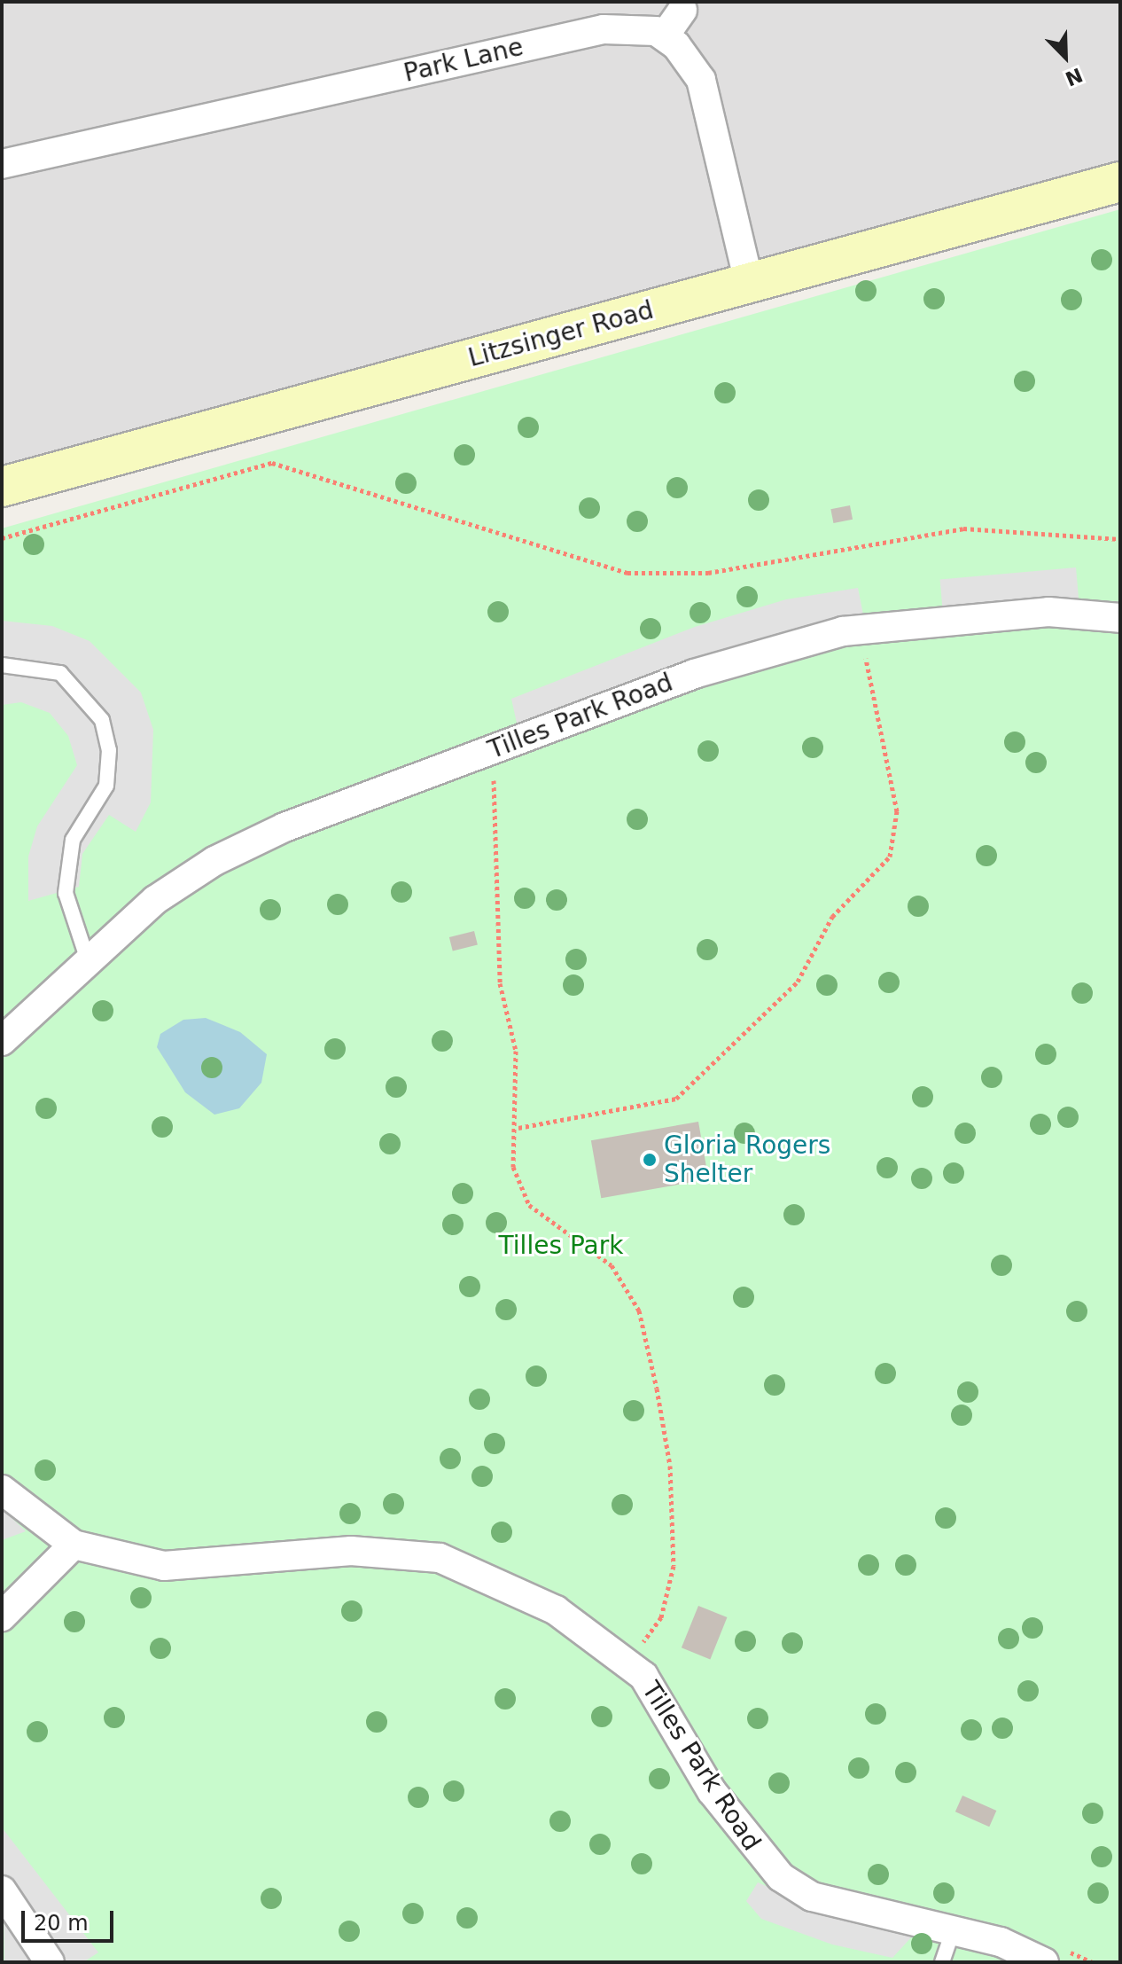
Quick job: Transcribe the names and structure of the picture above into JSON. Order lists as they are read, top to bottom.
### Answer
{
  "streets": {
    "street": ["Park Lane", "Litzsinger Road", "Tilles Park Road"]
  },
  "parks": ["Tilles Park"],
  "places": ["Gloria Rogers Shelter"],
  "scale_bar": "20 m",
  "north": "bottom right"
}
